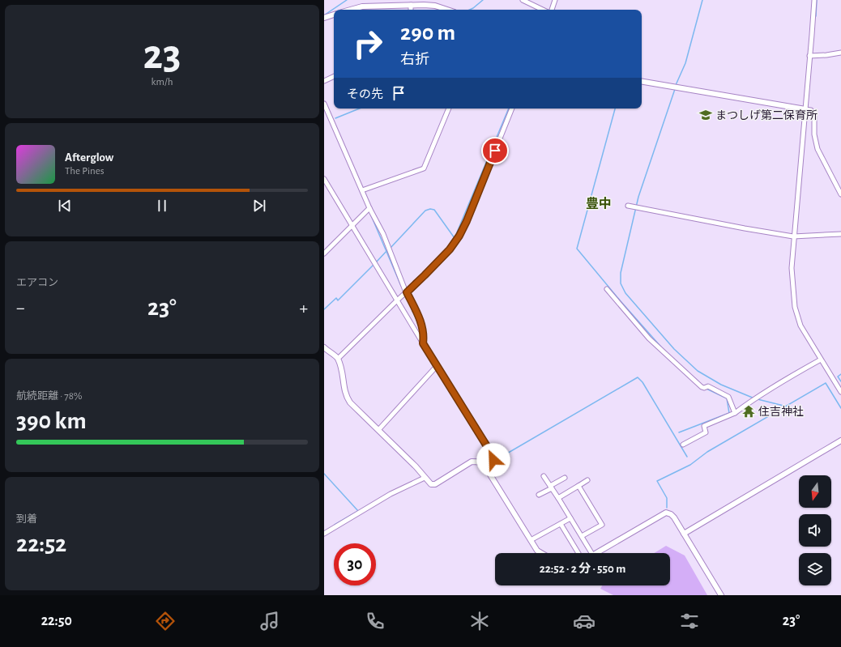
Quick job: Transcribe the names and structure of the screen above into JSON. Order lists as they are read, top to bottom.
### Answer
{
  "districts": ["豊中"],
  "places": {
    "school or university": ["まつしげ第二保育所"],
    "temple": ["住吉神社"]
  },
  "north": "bottom",
  "page": {
    "tile": [
      ["23", "km/h"],
      "エアコン",
      ["航続距離 · 78%", "390 km"],
      ["到着", "22:52"]
    ],
    "turn": ["290 m", "右折"],
    "then": "その先",
    "song": ["Afterglow", "The Pines"],
    "heat": ["−", "23°", "+"],
    "limit": "30",
    "trip": "22:52 · 2 分 · 550 m",
    "tabs": ["22:50", "23°"]
  }
}
